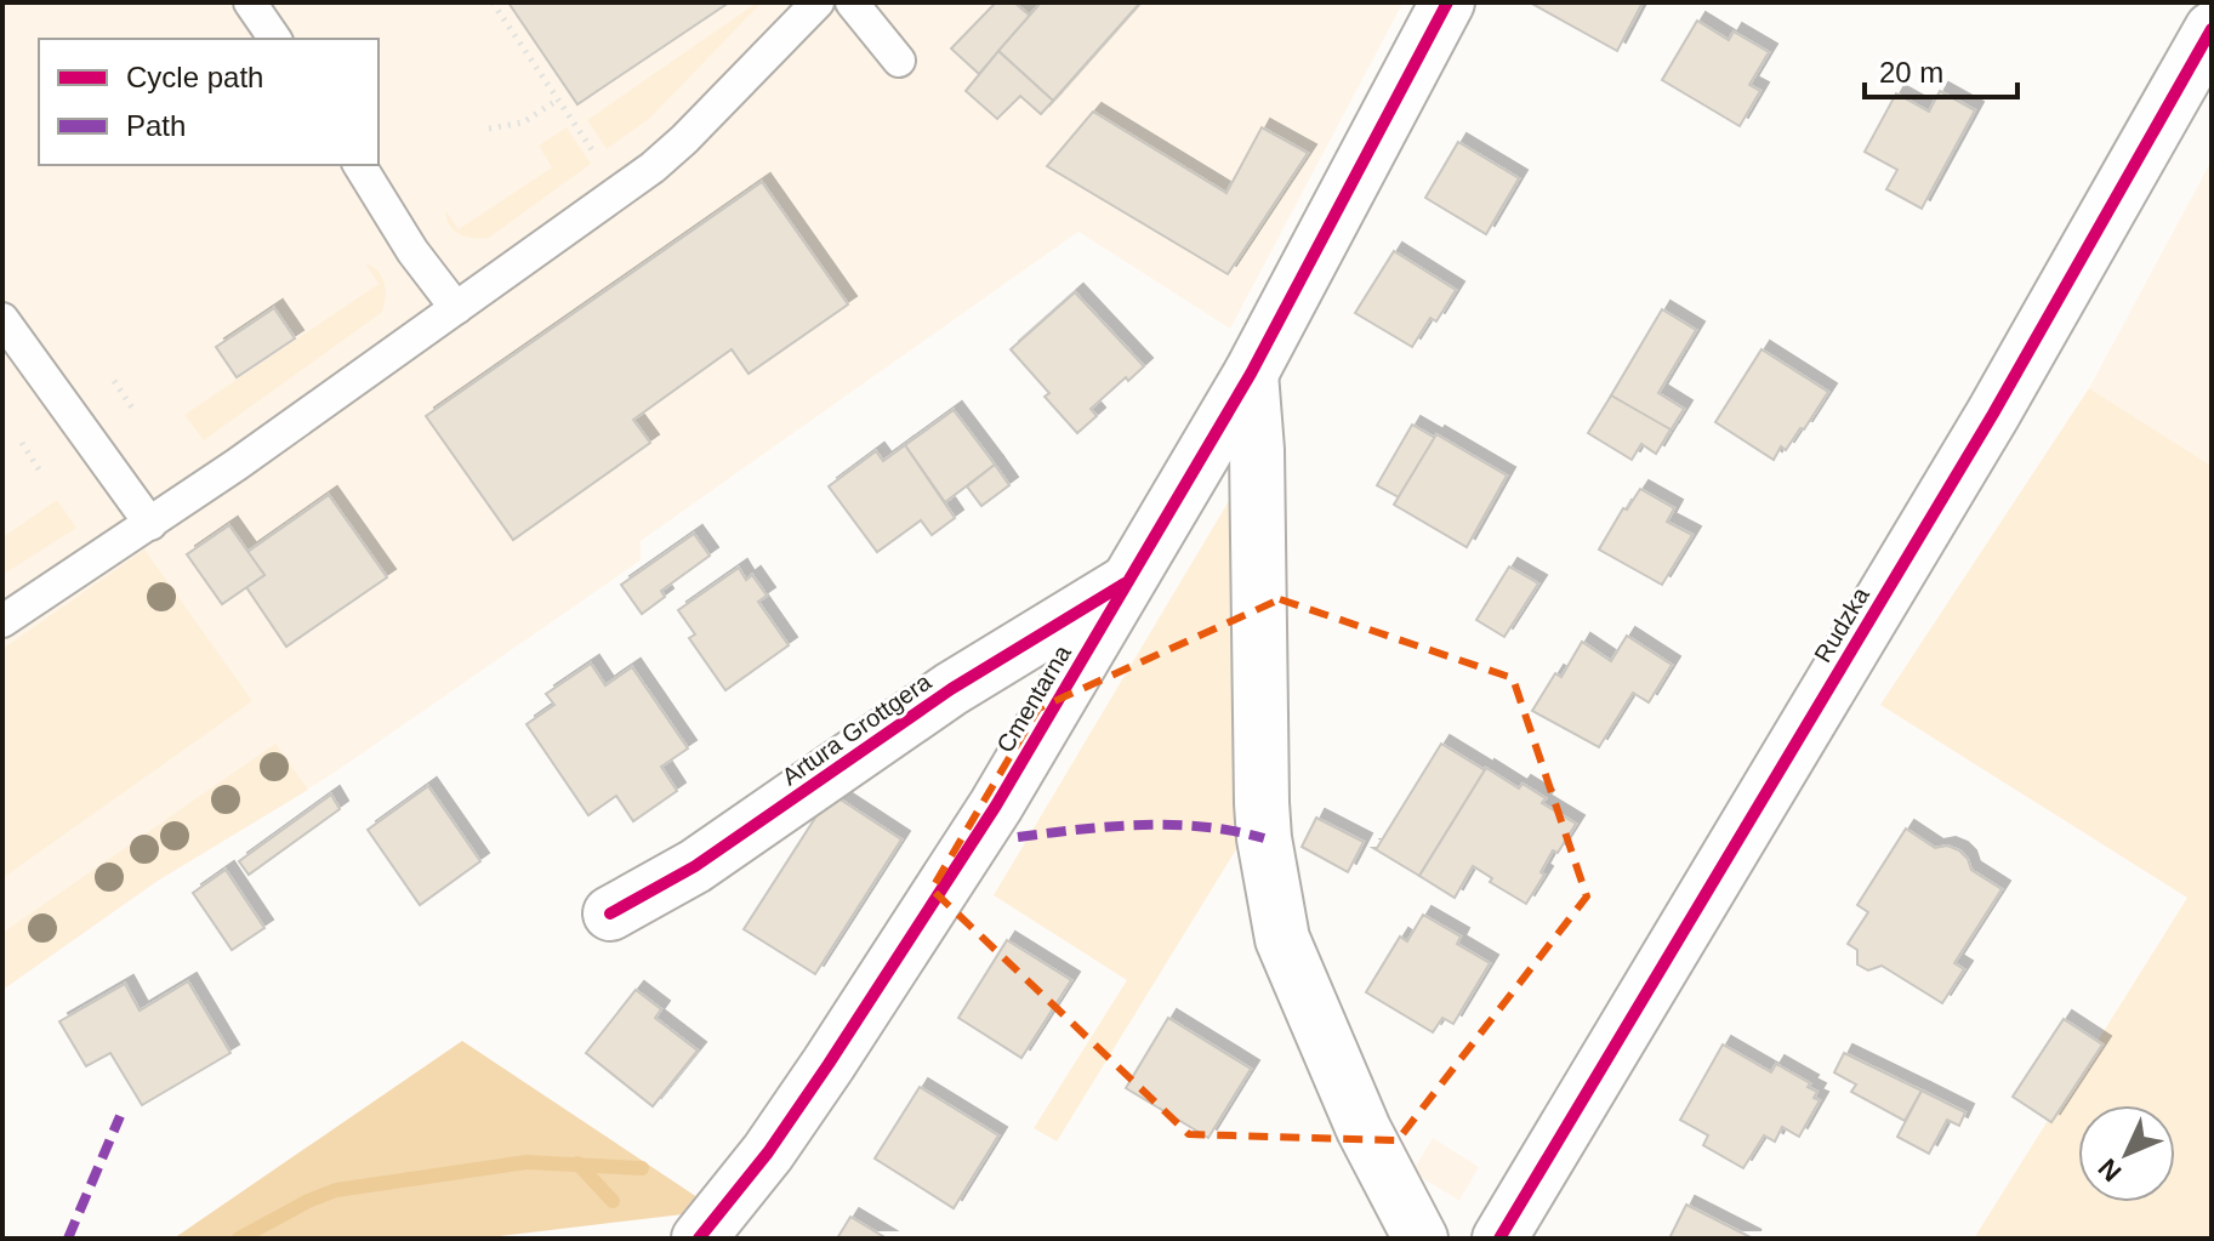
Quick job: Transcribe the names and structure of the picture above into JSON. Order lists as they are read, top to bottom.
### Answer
{
  "streets": {
    "street": ["Rudzka", "Cmentarna", "Artura Grottgera"]
  },
  "crossings": [
    ["Cmentarna", "Artura Grottgera"]
  ],
  "legend": ["Cycle path", "Path"],
  "scale_bar": "20 m",
  "north": "bottom left"
}
